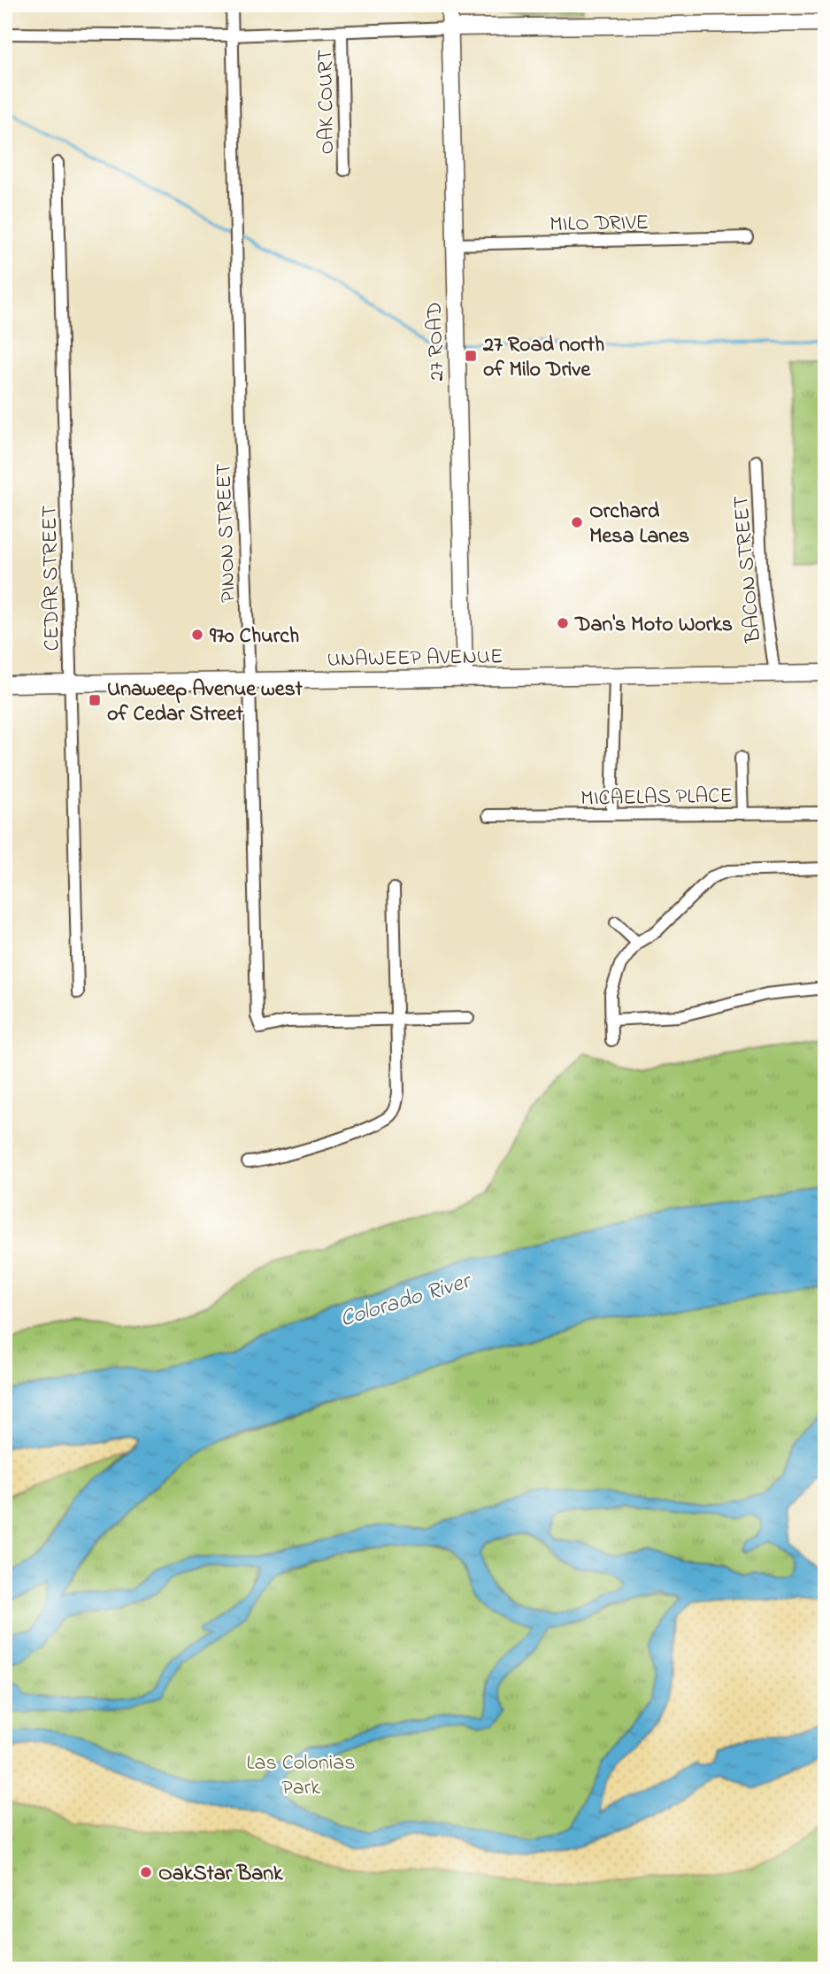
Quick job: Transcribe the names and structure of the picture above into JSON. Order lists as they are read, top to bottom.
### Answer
{
  "streets": {
    "street": [
      "OAK COURT",
      "MILO DRIVE",
      "27 ROAD",
      "PINON STREET",
      "BACON STREET",
      "CEDAR STREET",
      "UNAWEEP AVENUE",
      "MICAELAS PLACE"
    ]
  },
  "crossings": [
    ["MILO DRIVE", "27 ROAD"],
    ["27 ROAD", "UNAWEEP AVENUE"],
    ["PINON STREET", "UNAWEEP AVENUE"],
    ["BACON STREET", "UNAWEEP AVENUE"],
    ["CEDAR STREET", "UNAWEEP AVENUE"]
  ],
  "water": ["Colorado River"],
  "parks": ["Las Colonias Park"],
  "places": {
    "transit": ["27 Road north of Milo Drive", "Unaweep Avenue west of Cedar Street"],
    "other": [
      "Orchard Mesa Lanes",
      "Dan's Moto Works",
      "970 Church",
      "OakStar Bank"
    ]
  }
}
